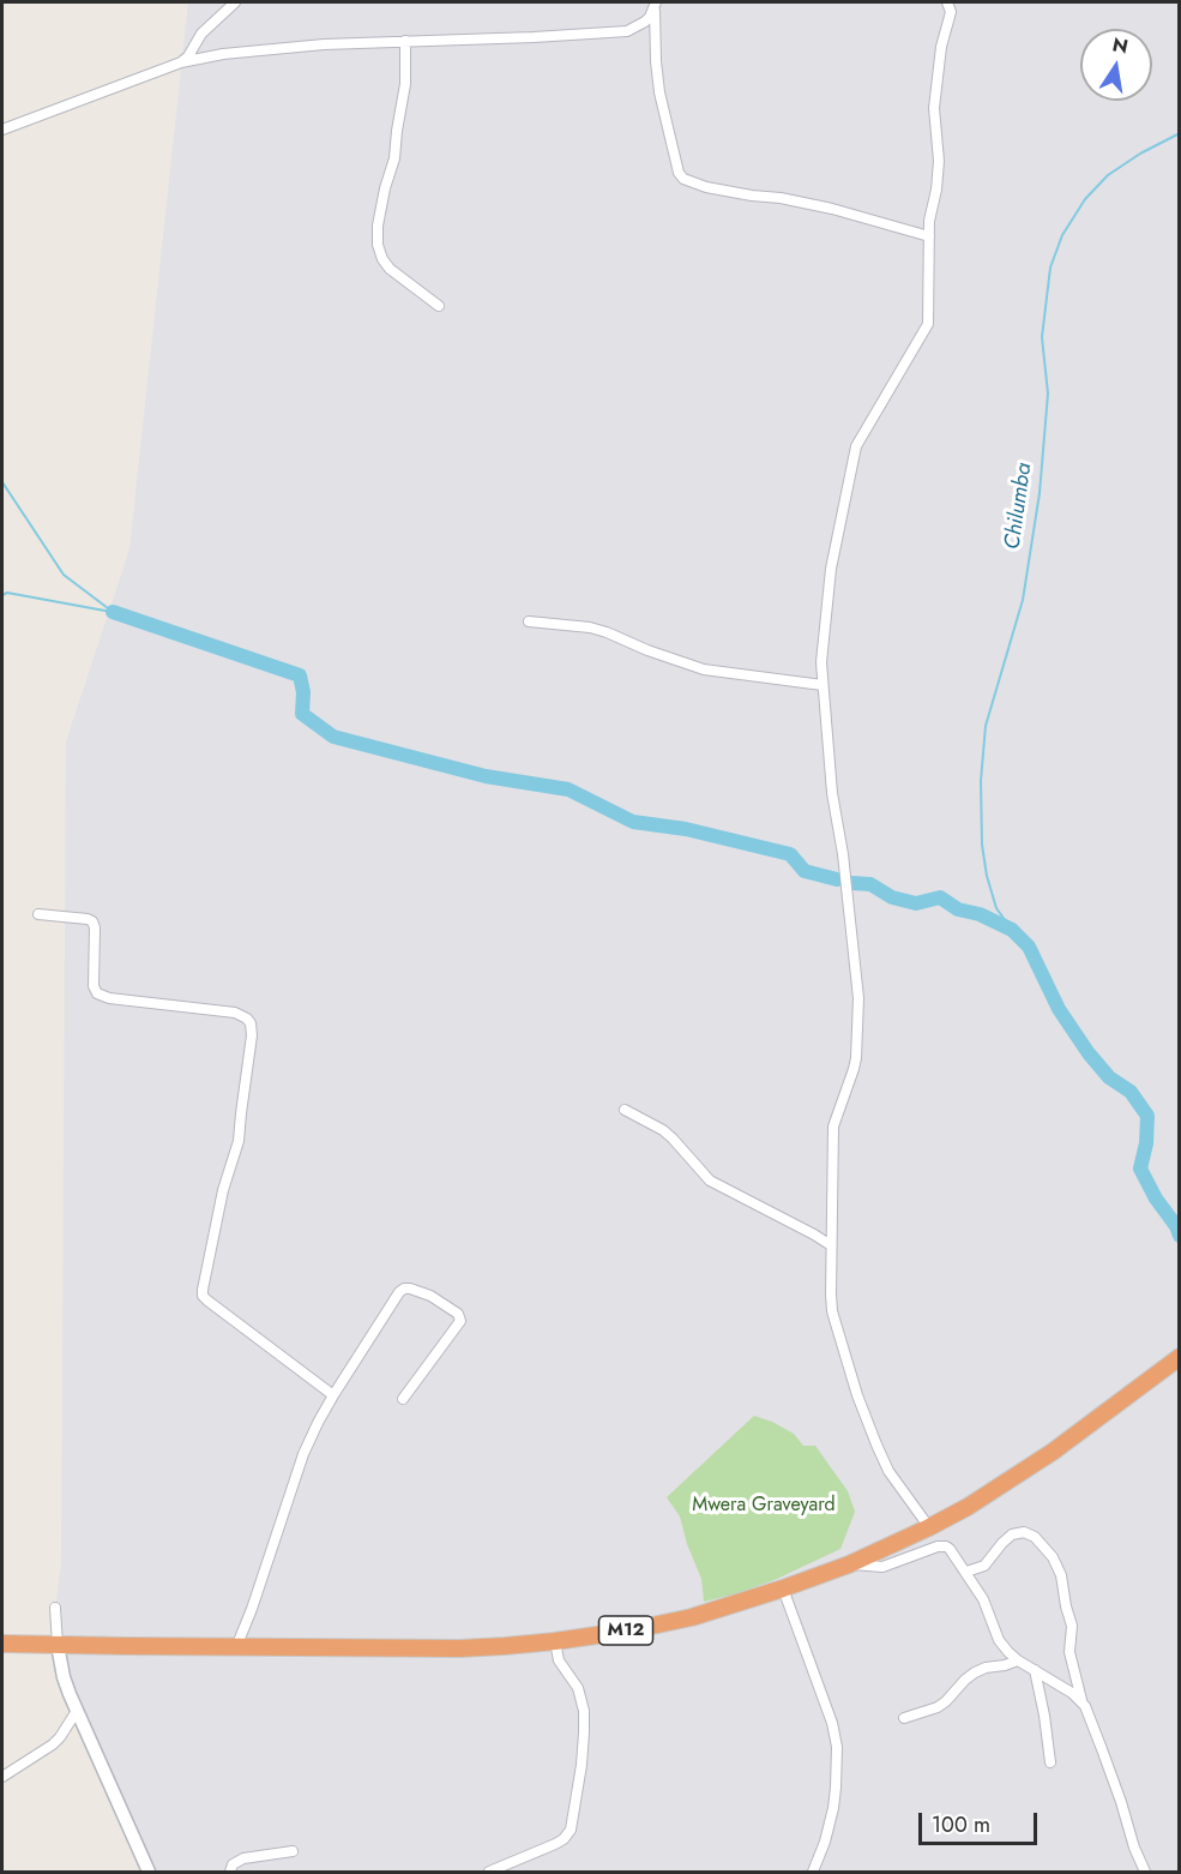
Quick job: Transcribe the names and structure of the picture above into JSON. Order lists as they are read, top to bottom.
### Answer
{
  "streets": {
    "highway": ["M12"]
  },
  "water": ["Chilumba"],
  "parks": ["Mwera Graveyard"],
  "scale_bar": "100 m",
  "north": "top"
}
